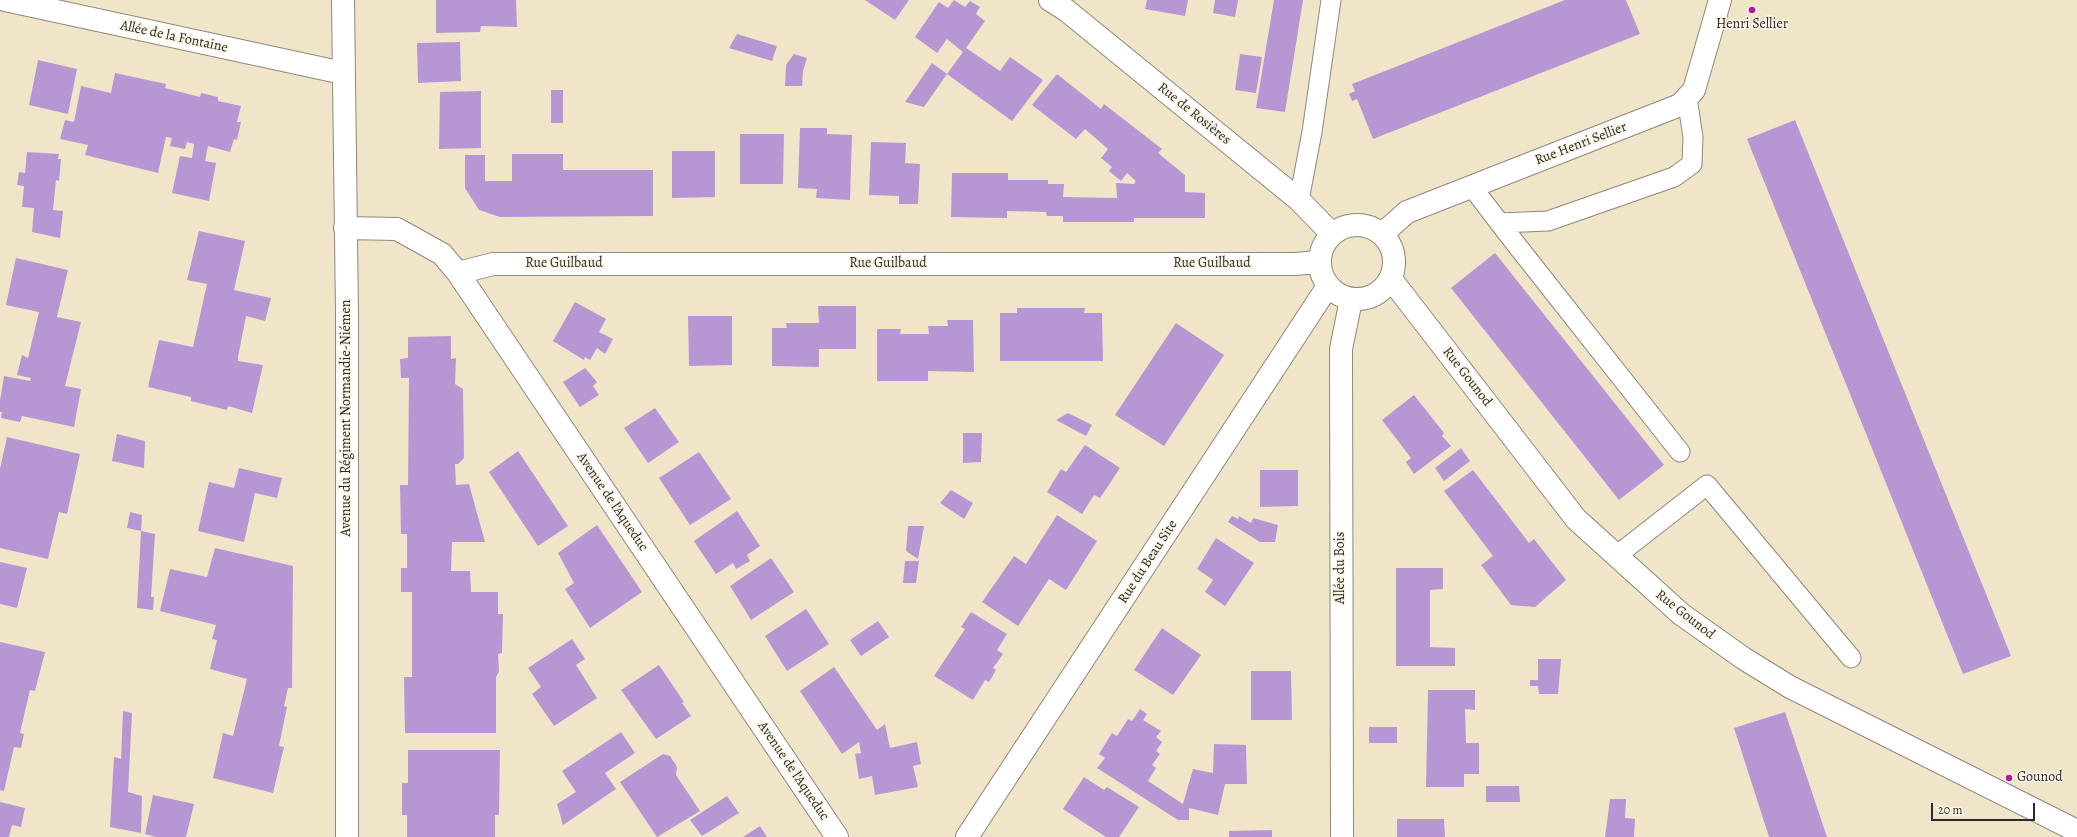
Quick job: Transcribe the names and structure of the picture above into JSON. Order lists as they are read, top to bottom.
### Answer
{
  "streets": {
    "street": [
      "Allée de la Fontaine",
      "Rue de Rosières",
      "Rue Henri Sellier",
      "Rue Guilbaud",
      "Rue Gounod",
      "Avenue du Régiment Normandie-Niémen",
      "Avenue de l'Aqueduc",
      "Rue du Beau Site",
      "Allée du Bois"
    ]
  },
  "crossings": [
    ["Allée de la Fontaine", "Avenue du Régiment Normandie-Niémen"],
    ["Rue de Rosières", "Rue Henri Sellier"],
    ["Rue de Rosières", "Rue Guilbaud"],
    ["Rue de Rosières", "Rue Gounod"],
    ["Rue de Rosières", "Rue du Beau Site"],
    ["Rue de Rosières", "Allée du Bois"],
    ["Rue Henri Sellier", "Rue Guilbaud"],
    ["Rue Henri Sellier", "Rue Gounod"],
    ["Rue Henri Sellier", "Rue du Beau Site"],
    ["Rue Henri Sellier", "Allée du Bois"],
    ["Rue Guilbaud", "Rue Gounod"],
    ["Rue Guilbaud", "Avenue de l'Aqueduc"],
    ["Rue Guilbaud", "Rue du Beau Site"],
    ["Rue Guilbaud", "Allée du Bois"],
    ["Rue Gounod", "Rue du Beau Site"],
    ["Rue Gounod", "Allée du Bois"],
    ["Avenue du Régiment Normandie-Niémen", "Avenue de l'Aqueduc"],
    ["Rue du Beau Site", "Allée du Bois"]
  ],
  "places": ["Henri Sellier", "Gounod"],
  "scale_bar": "20 m"
}
